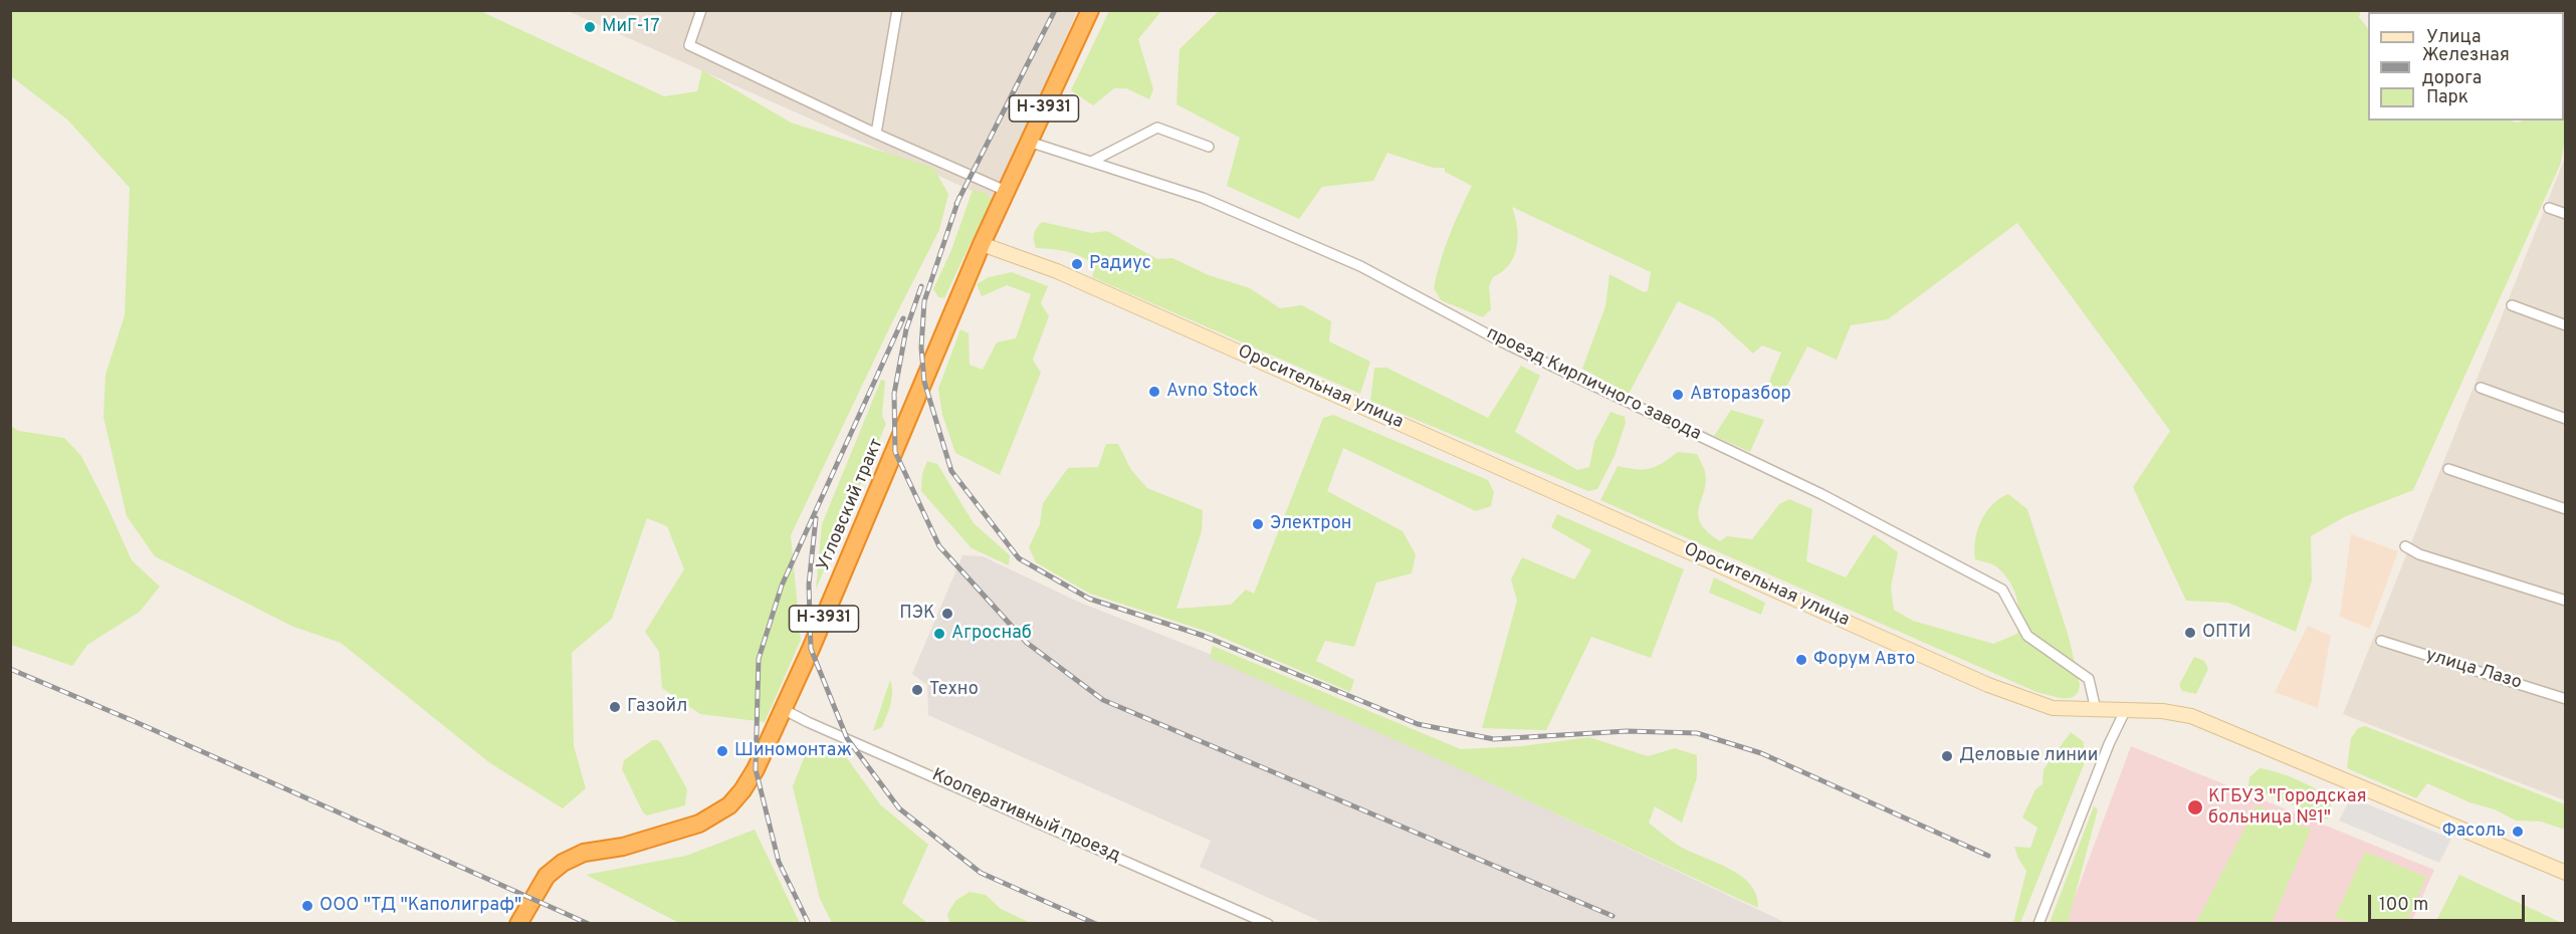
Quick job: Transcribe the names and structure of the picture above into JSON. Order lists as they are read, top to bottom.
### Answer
{
  "streets": {
    "highway": ["Н-3931", "Угловский тракт"],
    "main road": ["Оросительная улица"],
    "street": ["проезд Кирпичного завода", "улица Лазо", "Кооперативный проезд"]
  },
  "crossings": [
    ["проезд Кирпичного завода", "Оросительная улица"],
    ["проезд Кирпичного завода", "Угловский тракт"],
    ["Оросительная улица", "Угловский тракт"],
    ["Угловский тракт", "Кооперативный проезд"]
  ],
  "places": [
    "МиГ-17",
    "Радиус",
    "Avno Stoсk",
    "Авторазбор",
    "Электрон",
    "ПЭК",
    "ОПТИ",
    "Агроснаб",
    "Форум Авто",
    "Техно",
    "Газойл",
    "Шиномонтаж",
    "Деловые линии",
    "КГБУЗ \"Городская больница №1\"",
    "Фасоль",
    "ООО \"ТД \"Каполиграф\""
  ],
  "legend": ["Улица", "Железная дорога", "Парк"],
  "scale_bar": "100 m"
}
